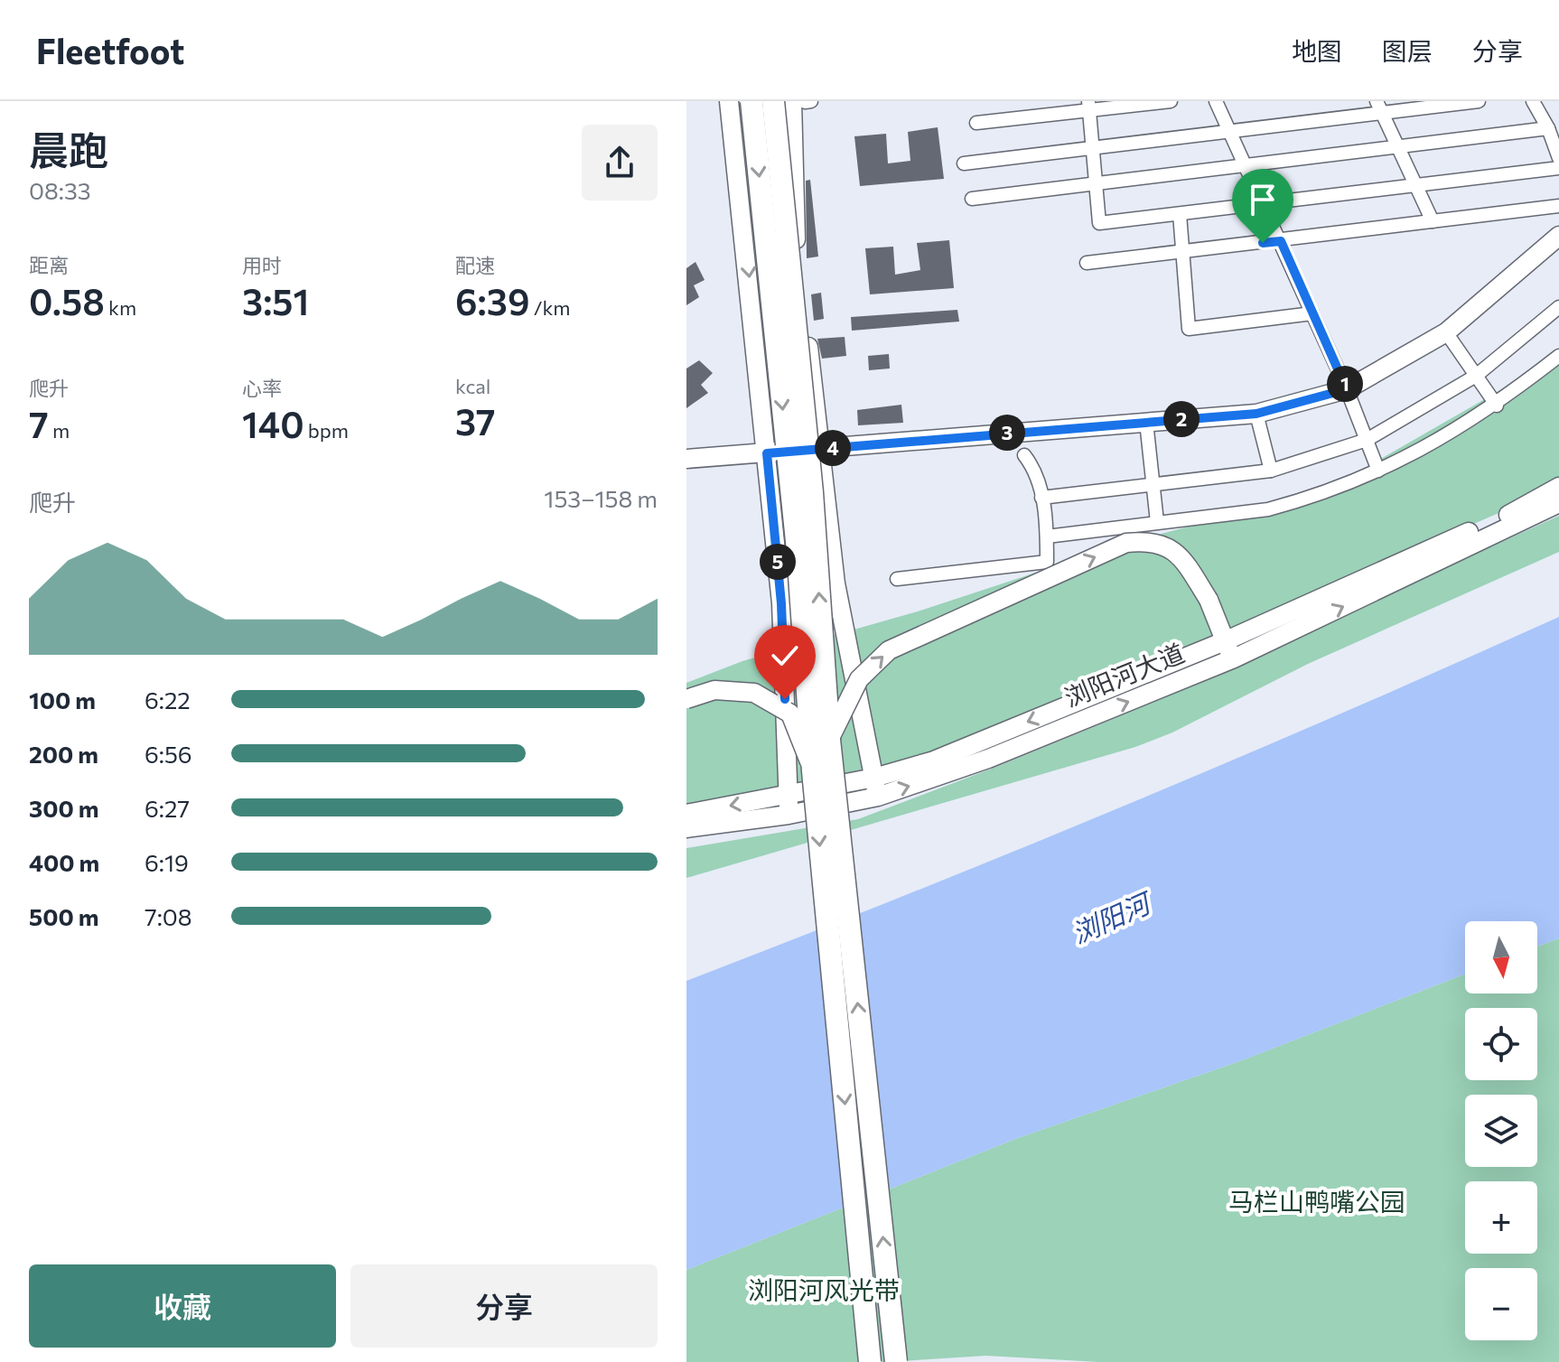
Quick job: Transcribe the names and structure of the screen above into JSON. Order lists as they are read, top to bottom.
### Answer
{
  "streets": {
    "main road": ["浏阳河大道"]
  },
  "water": ["浏阳河"],
  "parks": ["马栏山鸭嘴公园", "浏阳河风光带"],
  "north": "bottom",
  "page": {
    "header": "Fleetfoot",
    "nav": ["地图", "图层", "分享"],
    "heading": ["晨跑", "08:33"],
    "stats": [
      ["距离", "0.58 km"],
      ["用时", "3:51"],
      ["配速", "6:39 /km"],
      ["爬升", "7 m"],
      ["心率", "140 bpm"],
      ["kcal", "37"]
    ],
    "pins": [
      "1",
      "2",
      "3",
      "4",
      "5"
    ],
    "chart": ["爬升", "153–158 m"],
    "list": [
      {
        "name": "100 m",
        "note": "6:22"
      },
      {
        "name": "200 m",
        "note": "6:56"
      },
      {
        "name": "300 m",
        "note": "6:27"
      },
      {
        "name": "400 m",
        "note": "6:19"
      },
      {
        "name": "500 m",
        "note": "7:08"
      }
    ],
    "map_buttons": ["+", "−"],
    "buttons": ["收藏", "分享"]
  }
}
